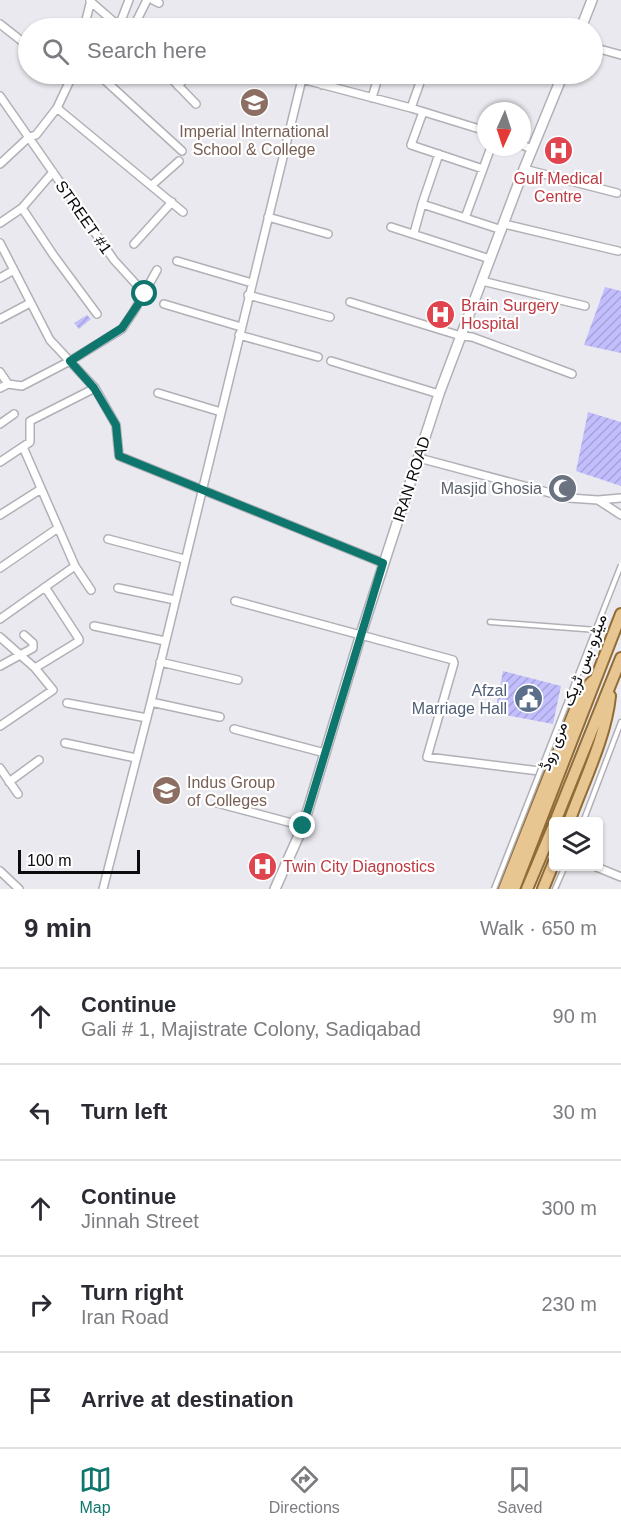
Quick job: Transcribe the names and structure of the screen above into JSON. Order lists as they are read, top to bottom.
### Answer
{
  "streets": {
    "main road": ["IRAN ROAD", "مری روڈ"],
    "street": ["STREET #1"],
    "lane": ["میٹرو بس ٹریک"]
  },
  "places": {
    "school or university": ["Imperial International School & College", "Indus Group of Colleges"],
    "hospital": ["Gulf Medical Centre", "Brain Surgery Hospital", "Twin City Diagnostics"],
    "mosque": ["Masjid Ghosia"],
    "public building": ["Afzal Marriage Hall"]
  },
  "scale_bar": "100 m",
  "north": "bottom",
  "page": {
    "search": "Search here",
    "scale": "100 m",
    "heading": ["9 min", "Walk · 650 m"],
    "list": [
      ["Continue", "Gali # 1, Majistrate Colony, Sadiqabad", "90 m"],
      ["Turn left", "30 m"],
      ["Continue", "Jinnah Street", "300 m"],
      ["Turn right", "Iran Road", "230 m"],
      "Arrive at destination"
    ],
    "nav": ["Map", "Directions", "Saved"]
  }
}
